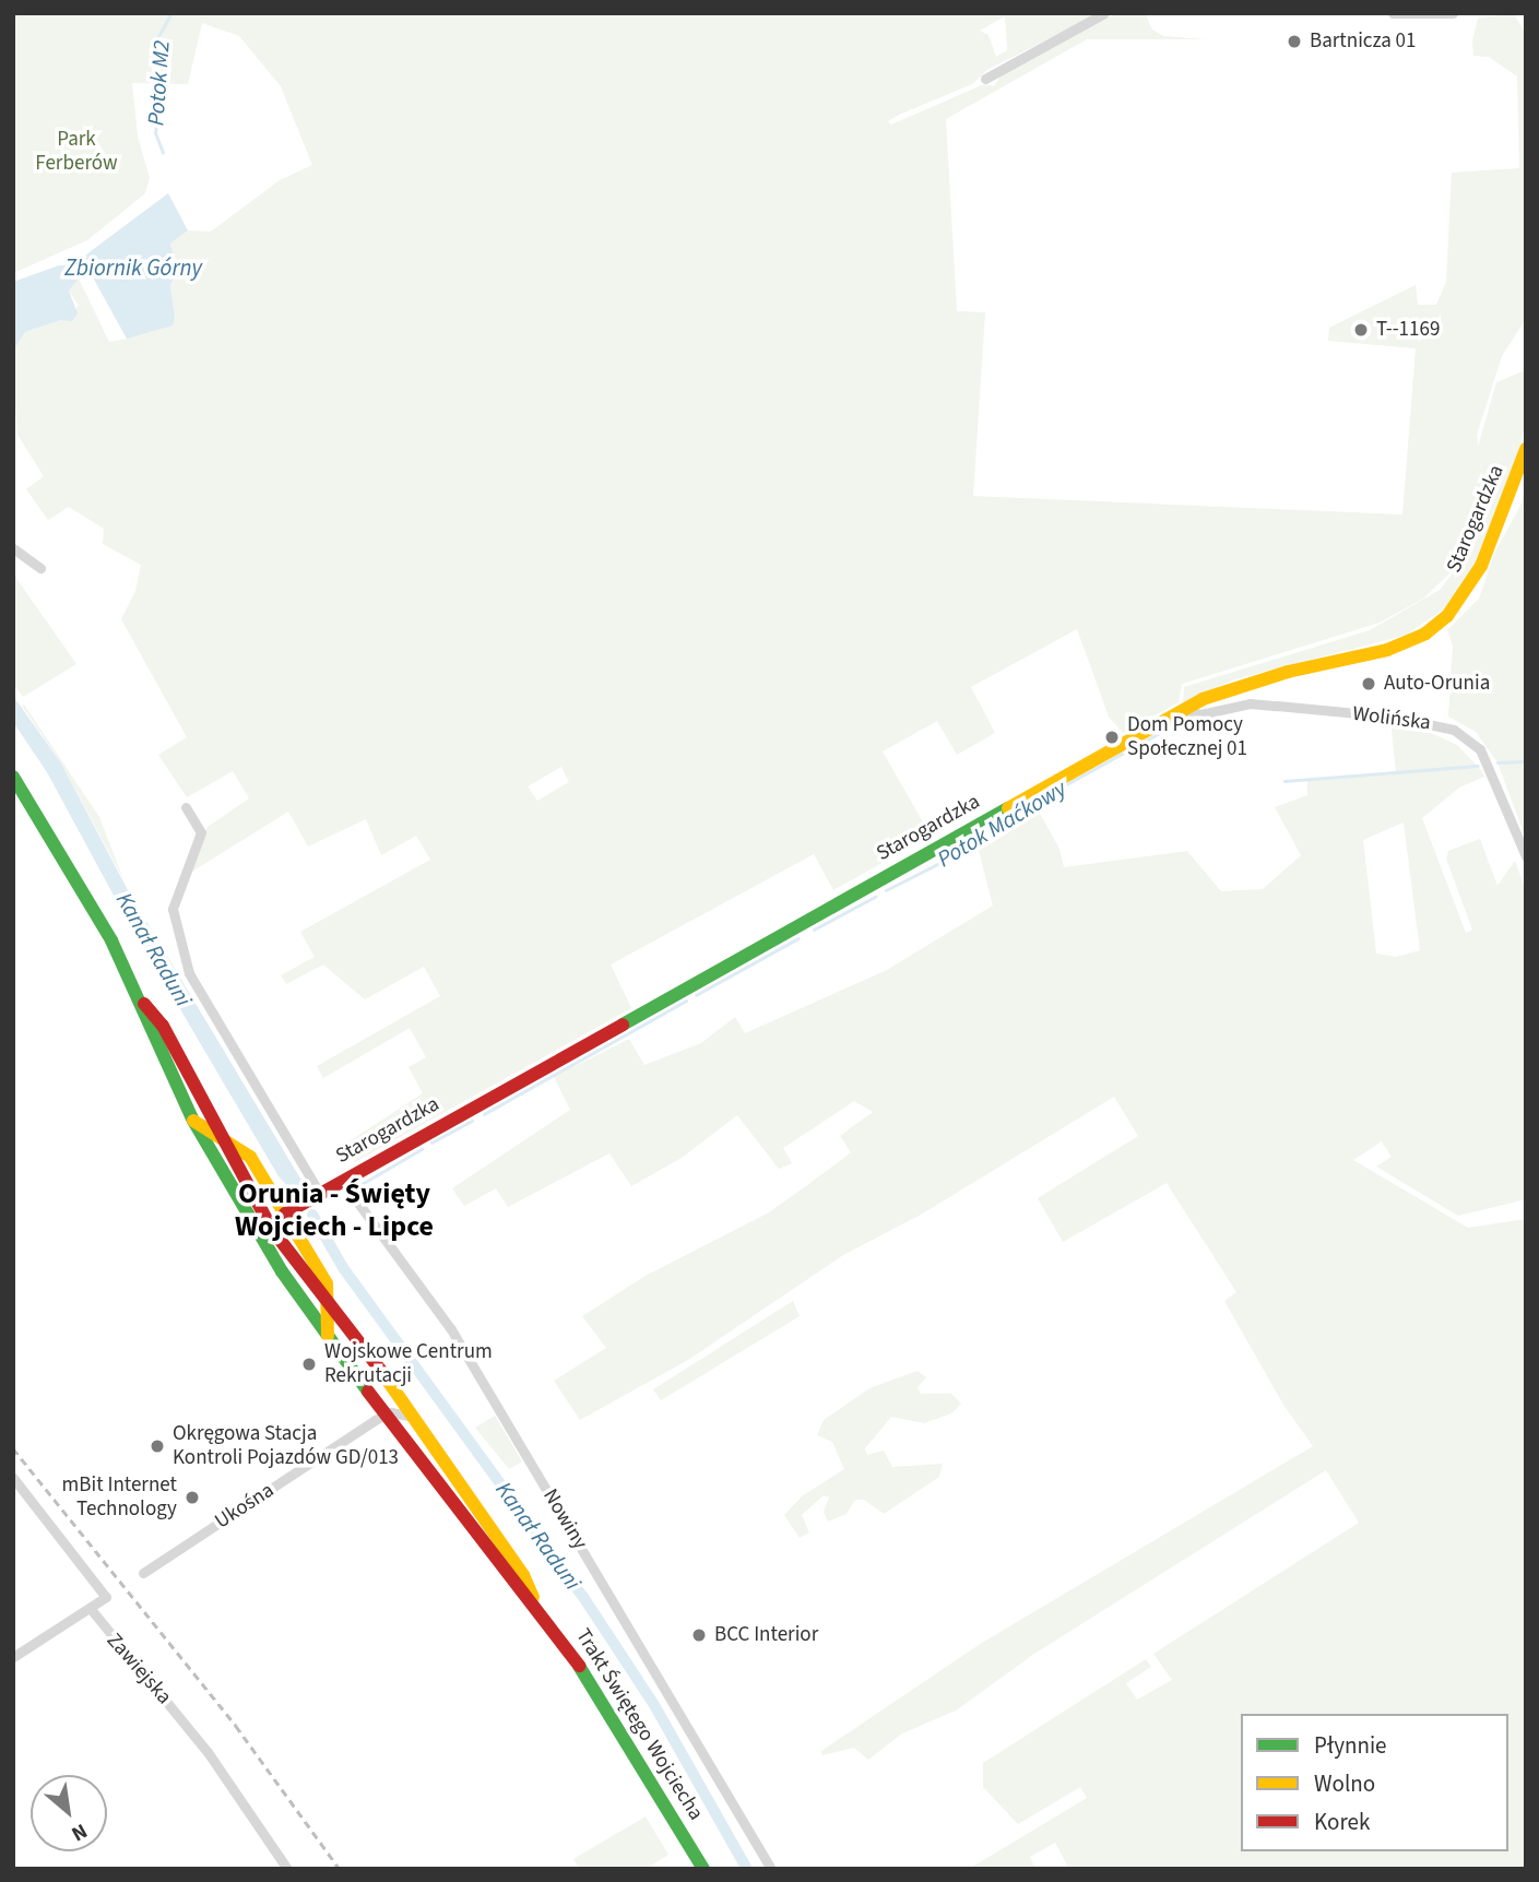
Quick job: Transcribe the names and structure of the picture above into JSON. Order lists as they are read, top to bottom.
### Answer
{
  "streets": {
    "main road": ["Starogardzka", "Trakt Świętego Wojciecha"],
    "street": [
      "Wolińska",
      "Ukośna",
      "Nowiny",
      "Zawiejska"
    ]
  },
  "crossings": [
    ["Starogardzka", "Wolińska"],
    ["Starogardzka", "Nowiny"],
    ["Ukośna", "Trakt Świętego Wojciecha"]
  ],
  "districts": ["Orunia - Święty Wojciech - Lipce"],
  "water": [
    "Potok M2",
    "Zbiornik Górny",
    "Potok Maćkowy",
    "Kanał Raduni"
  ],
  "parks": ["Park Ferberów"],
  "places": [
    "Bartnicza 01",
    "T--1169",
    "Auto-Orunia",
    "Dom Pomocy Społecznej 01",
    "Wojskowe Centrum Rekrutacji",
    "Okręgowa Stacja Kontroli Pojazdów GD/013",
    "mBit Internet Technology",
    "BCC Interior"
  ],
  "legend": ["Płynnie", "Wolno", "Korek"],
  "north": "bottom right"
}
